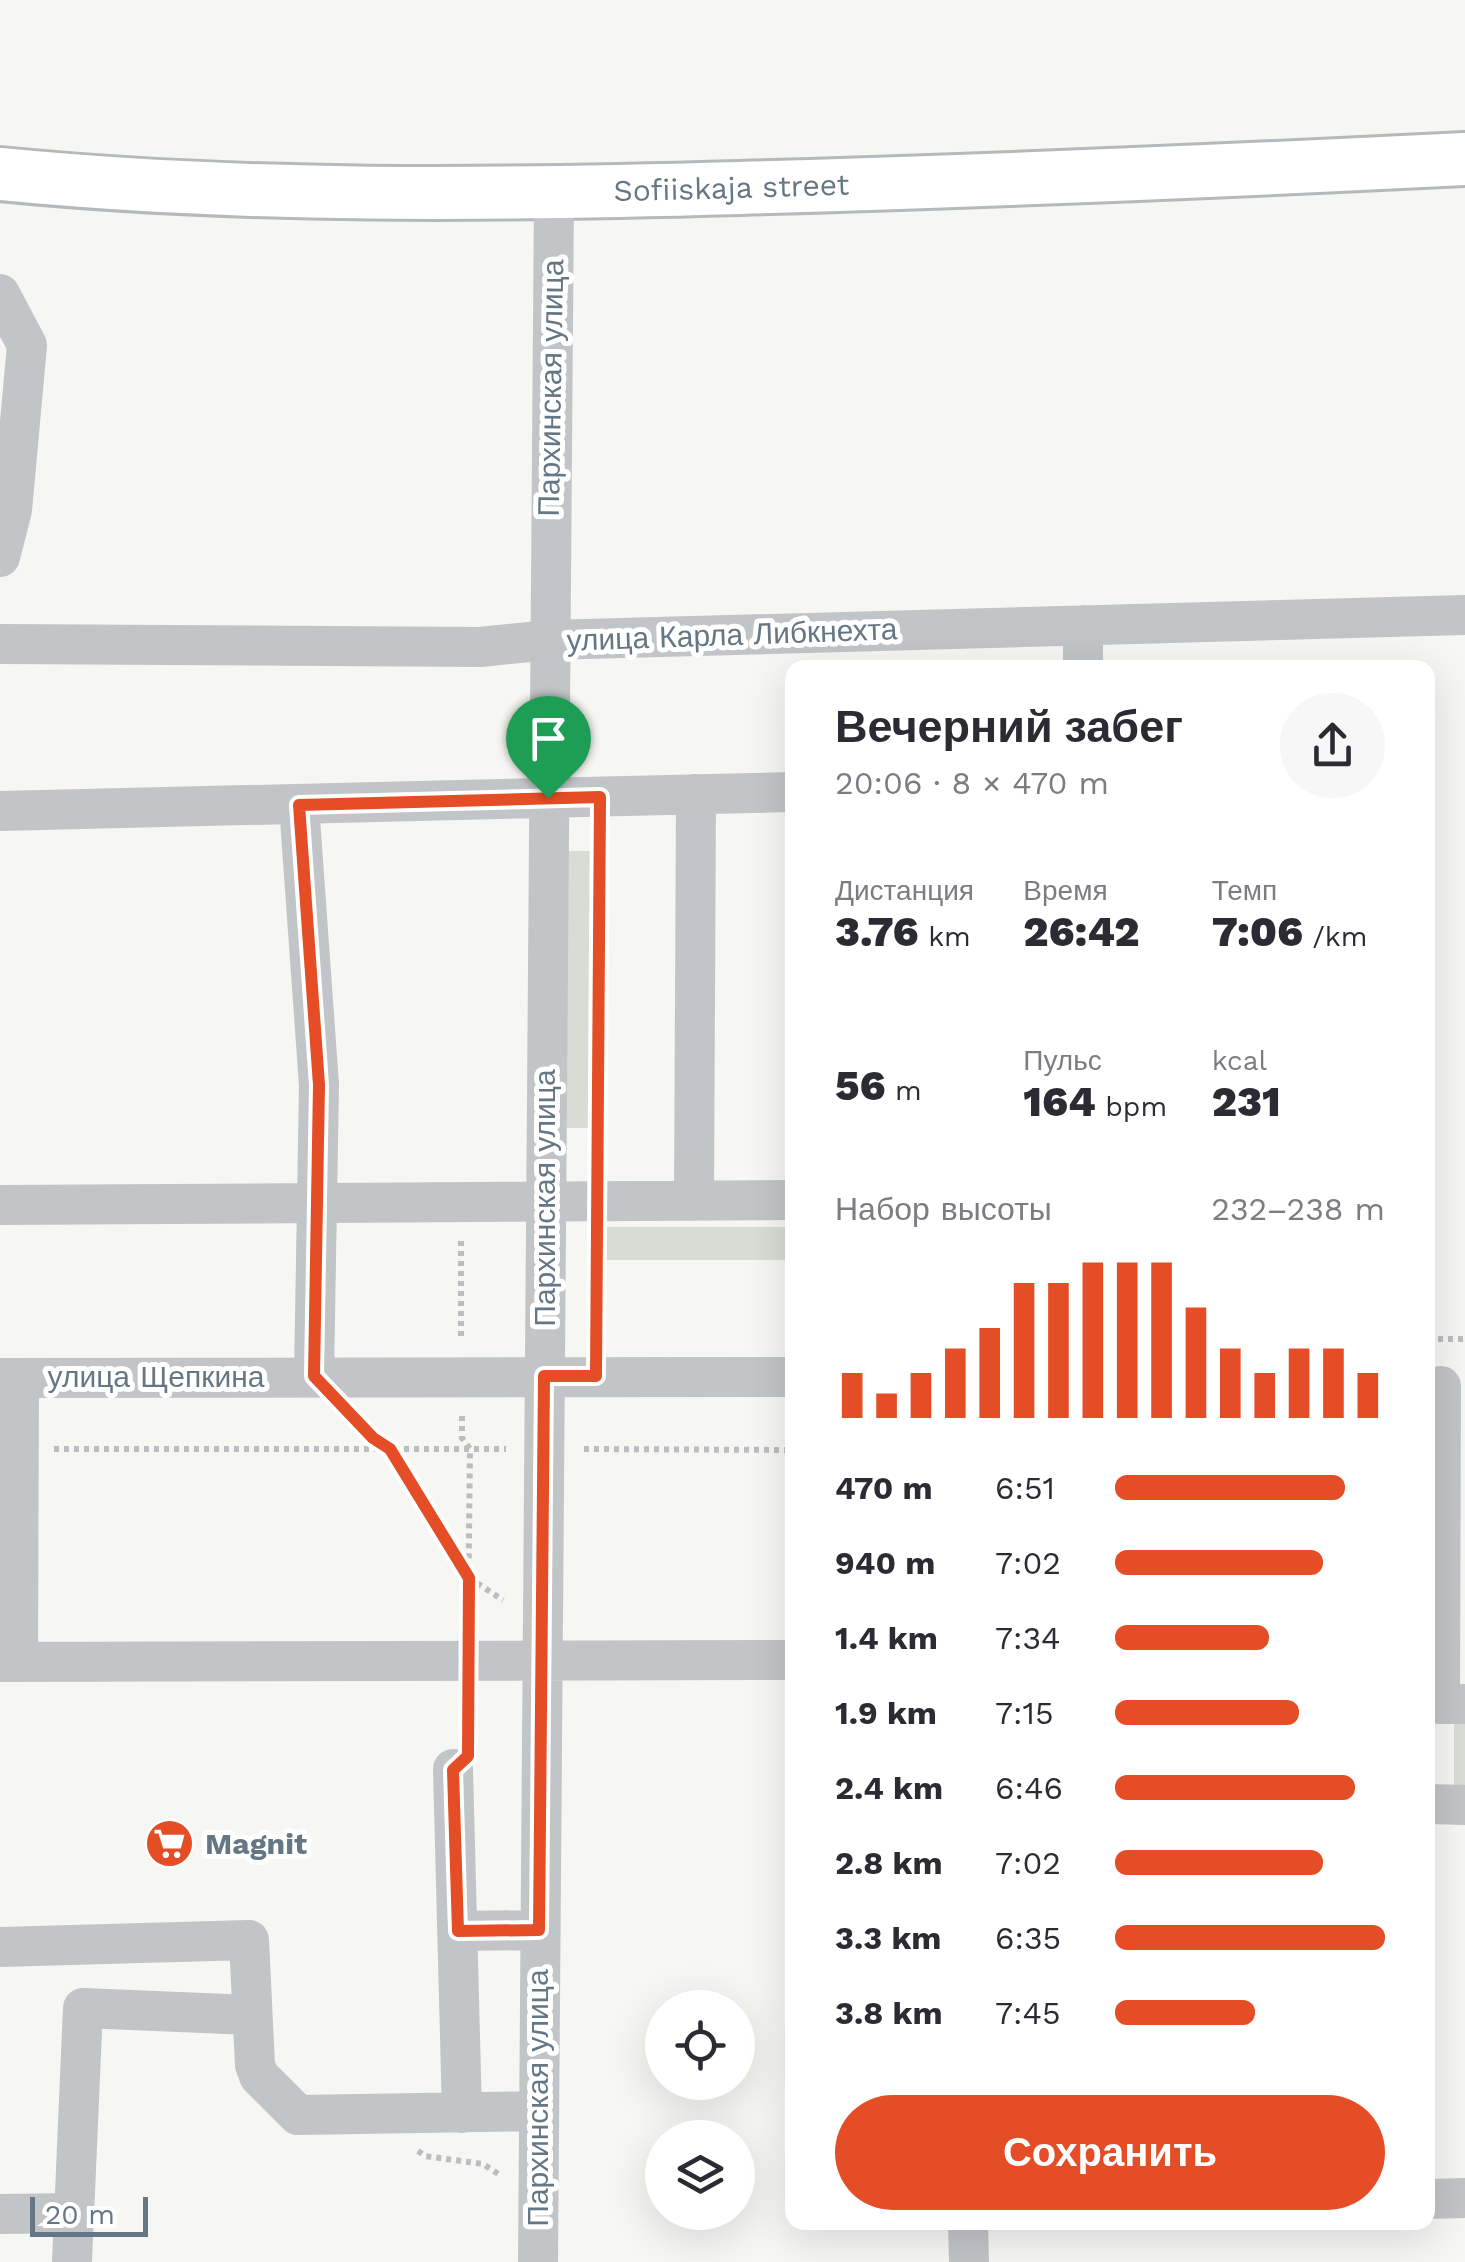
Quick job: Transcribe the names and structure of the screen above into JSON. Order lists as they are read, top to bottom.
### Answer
{
  "streets": {
    "main road": ["Sofiiskaja street"],
    "street": ["Пархинская улица", "улица Карла Либкнехта", "улица Щепкина"]
  },
  "crossings": [
    ["Sofiiskaja street", "Пархинская улица"],
    ["Пархинская улица", "улица Карла Либкнехта"],
    ["Пархинская улица", "улица Щепкина"]
  ],
  "places": {
    "supermarket": ["Magnit"]
  },
  "scale_bar": "20 m",
  "page": {
    "heading": ["Вечерний забег", "20:06 · 8 × 470 m"],
    "stats": [
      ["Дистанция", "3.76 km"],
      ["Время", "26:42"],
      ["Темп", "7:06 /km"],
      ["56 m"],
      ["Пульс", "164 bpm"],
      ["kcal", "231"]
    ],
    "chart": ["Набор высоты", "232–238 m"],
    "list": [
      {
        "name": "470 m",
        "note": "6:51"
      },
      {
        "name": "940 m",
        "note": "7:02"
      },
      {
        "name": "1.4 km",
        "note": "7:34"
      },
      {
        "name": "1.9 km",
        "note": "7:15"
      },
      {
        "name": "2.4 km",
        "note": "6:46"
      },
      {
        "name": "2.8 km",
        "note": "7:02"
      },
      {
        "name": "3.3 km",
        "note": "6:35"
      },
      {
        "name": "3.8 km",
        "note": "7:45"
      }
    ],
    "buttons": "Сохранить",
    "scale": "20 m"
  }
}
